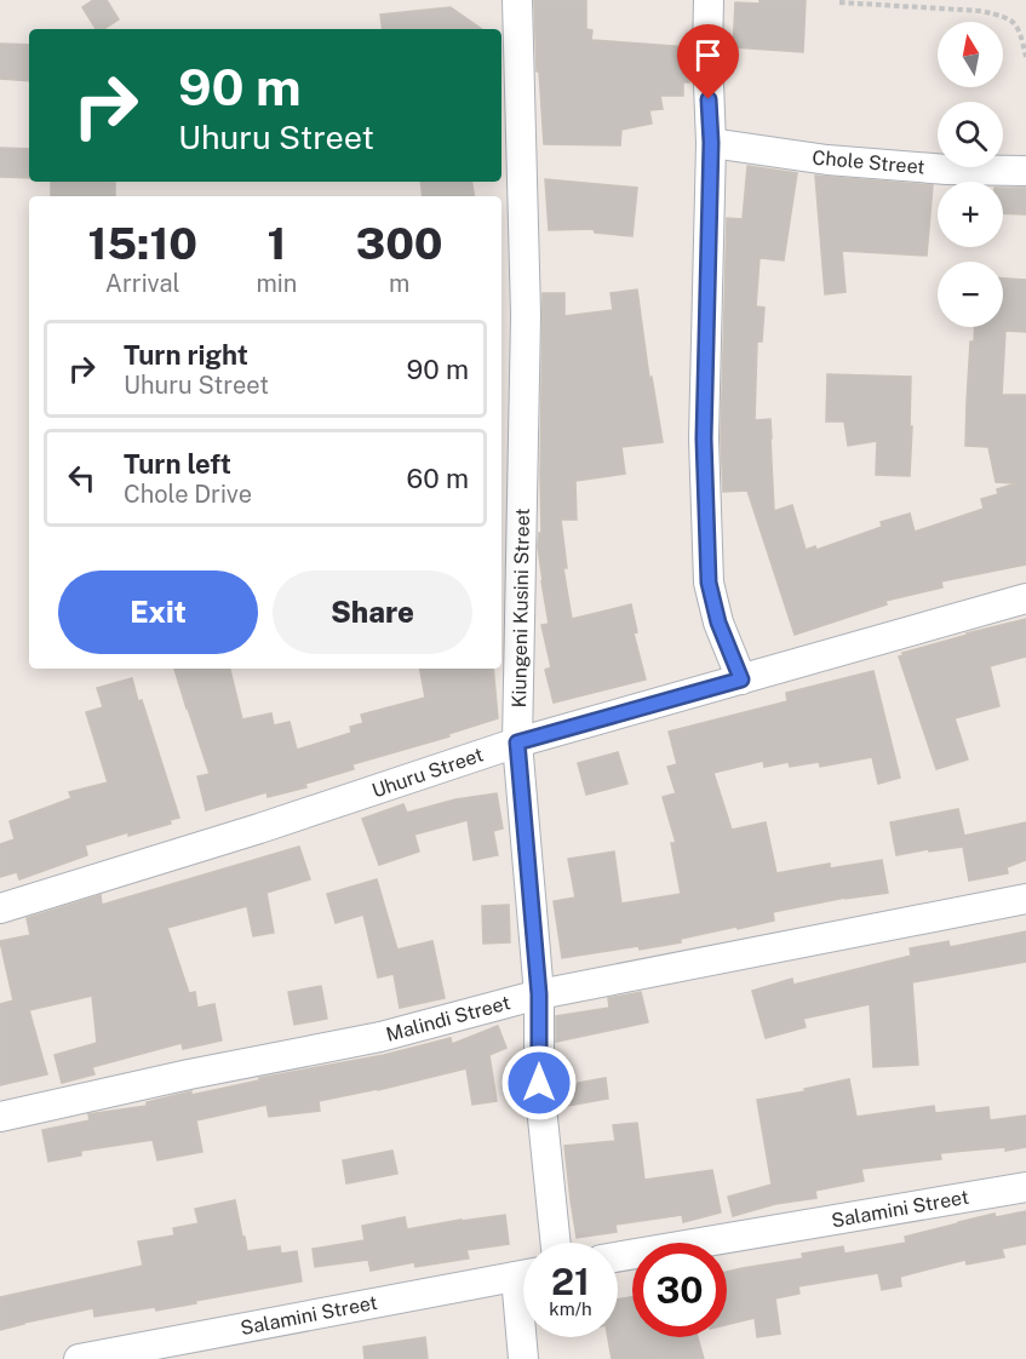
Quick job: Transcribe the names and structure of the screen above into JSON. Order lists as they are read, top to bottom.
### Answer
{
  "streets": {
    "street": [
      "Chole Street",
      "Kiungeni Kusini Street",
      "Uhuru Street",
      "Malindi Street",
      "Salamini Street"
    ]
  },
  "crossings": [
    ["Kiungeni Kusini Street", "Uhuru Street"],
    ["Kiungeni Kusini Street", "Malindi Street"]
  ],
  "north": "top",
  "page": {
    "map_buttons": ["+", "−"],
    "turn": ["90 m", "Uhuru Street"],
    "eta": [
      "15:10",
      "Arrival",
      "1",
      "min",
      "300",
      "m"
    ],
    "list": [
      {
        "name": "Turn right",
        "note": "Uhuru Street",
        "value": "90 m"
      },
      {
        "name": "Turn left",
        "note": "Chole Drive",
        "value": "60 m"
      }
    ],
    "buttons": ["Exit", "Share"],
    "speed": "21 km/h",
    "limit": "30"
  }
}
